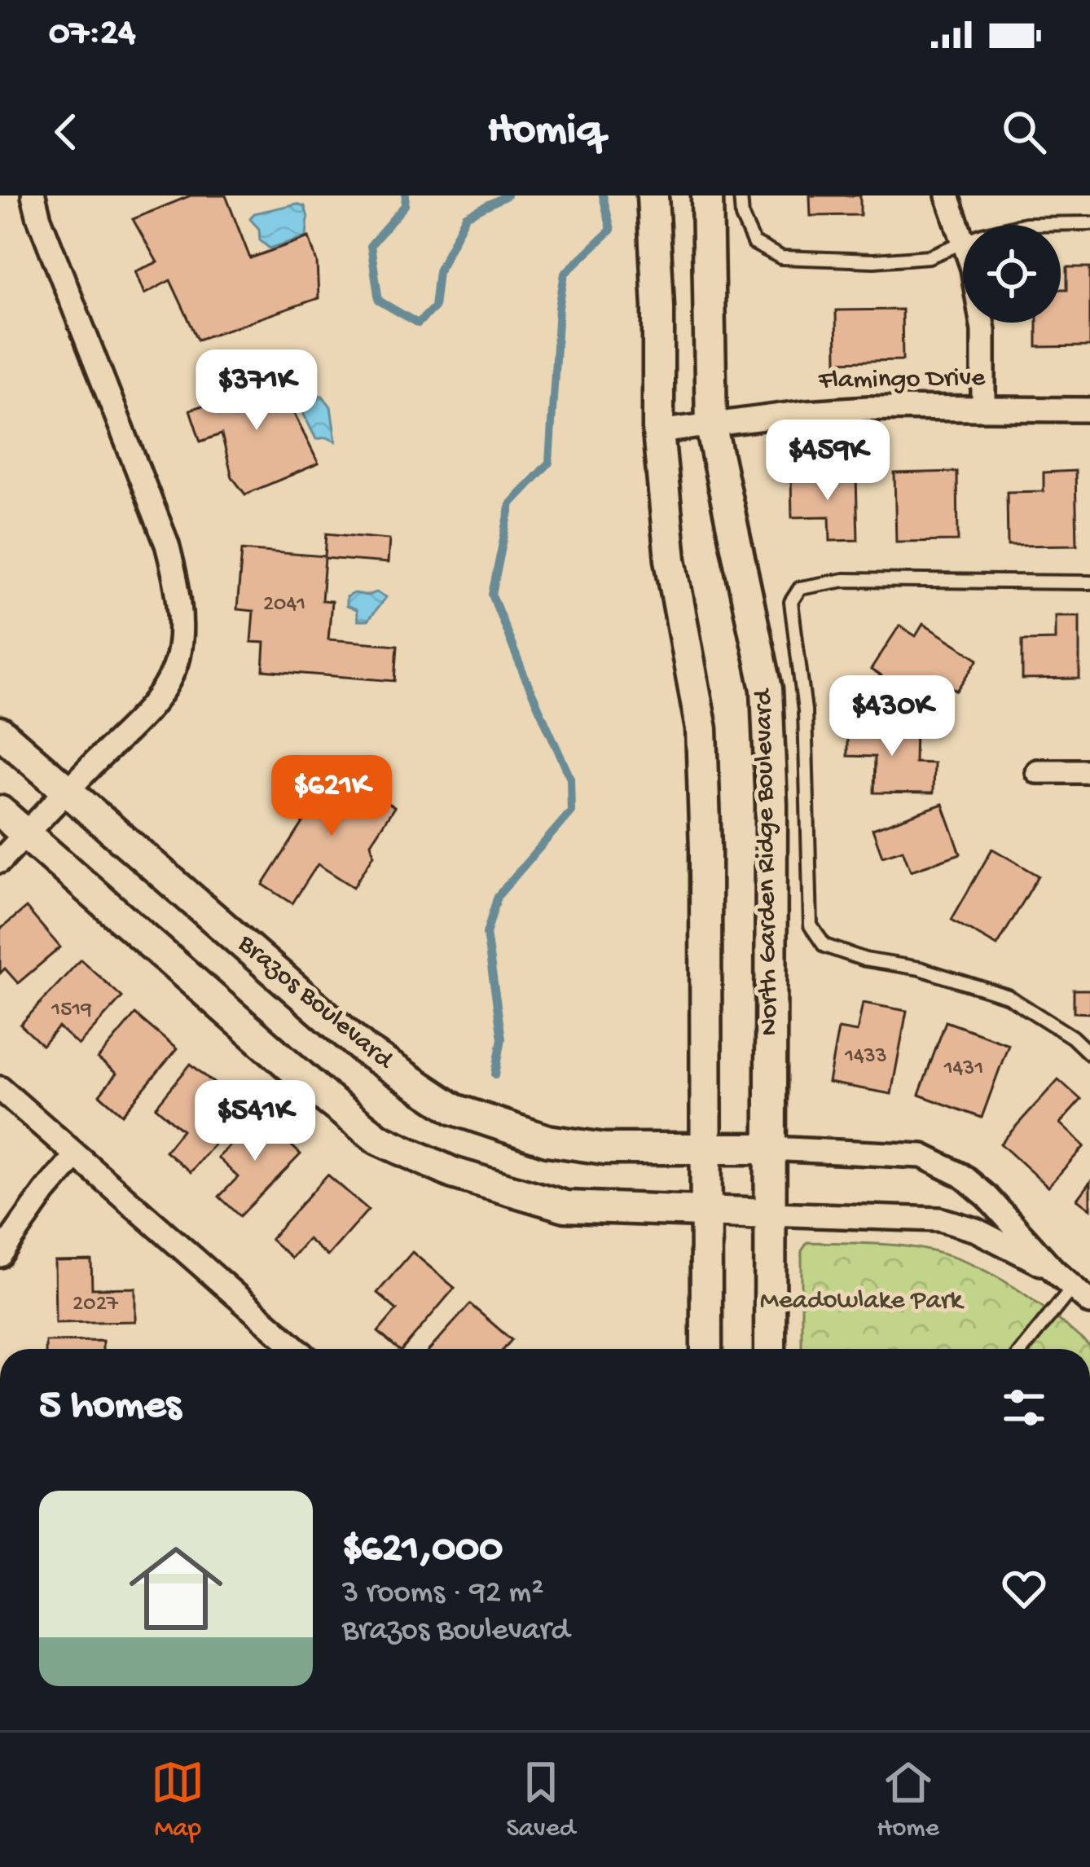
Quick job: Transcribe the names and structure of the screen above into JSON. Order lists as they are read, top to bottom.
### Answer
{
  "streets": {
    "main road": ["North Garden Ridge Boulevard", "Brazos Boulevard"],
    "street": ["Flamingo Drive"]
  },
  "crossings": [
    ["Flamingo Drive", "North Garden Ridge Boulevard"],
    ["North Garden Ridge Boulevard", "Brazos Boulevard"]
  ],
  "parks": ["Meadowlake Park"],
  "house_numbers": [
    "2041",
    "1519",
    "1433",
    "1431",
    "2027"
  ],
  "page": {
    "status": "07:24",
    "header": "Homiq",
    "price": [
      "$371K",
      "$459K",
      "$430K",
      "$621K",
      "$541K"
    ],
    "heading": "5 homes",
    "list": [
      {
        "name": "$621,000",
        "note": "3 rooms · 92 m² · Brazos Boulevard"
      }
    ],
    "tabs": ["Map", "Saved", "Home"]
  }
}
